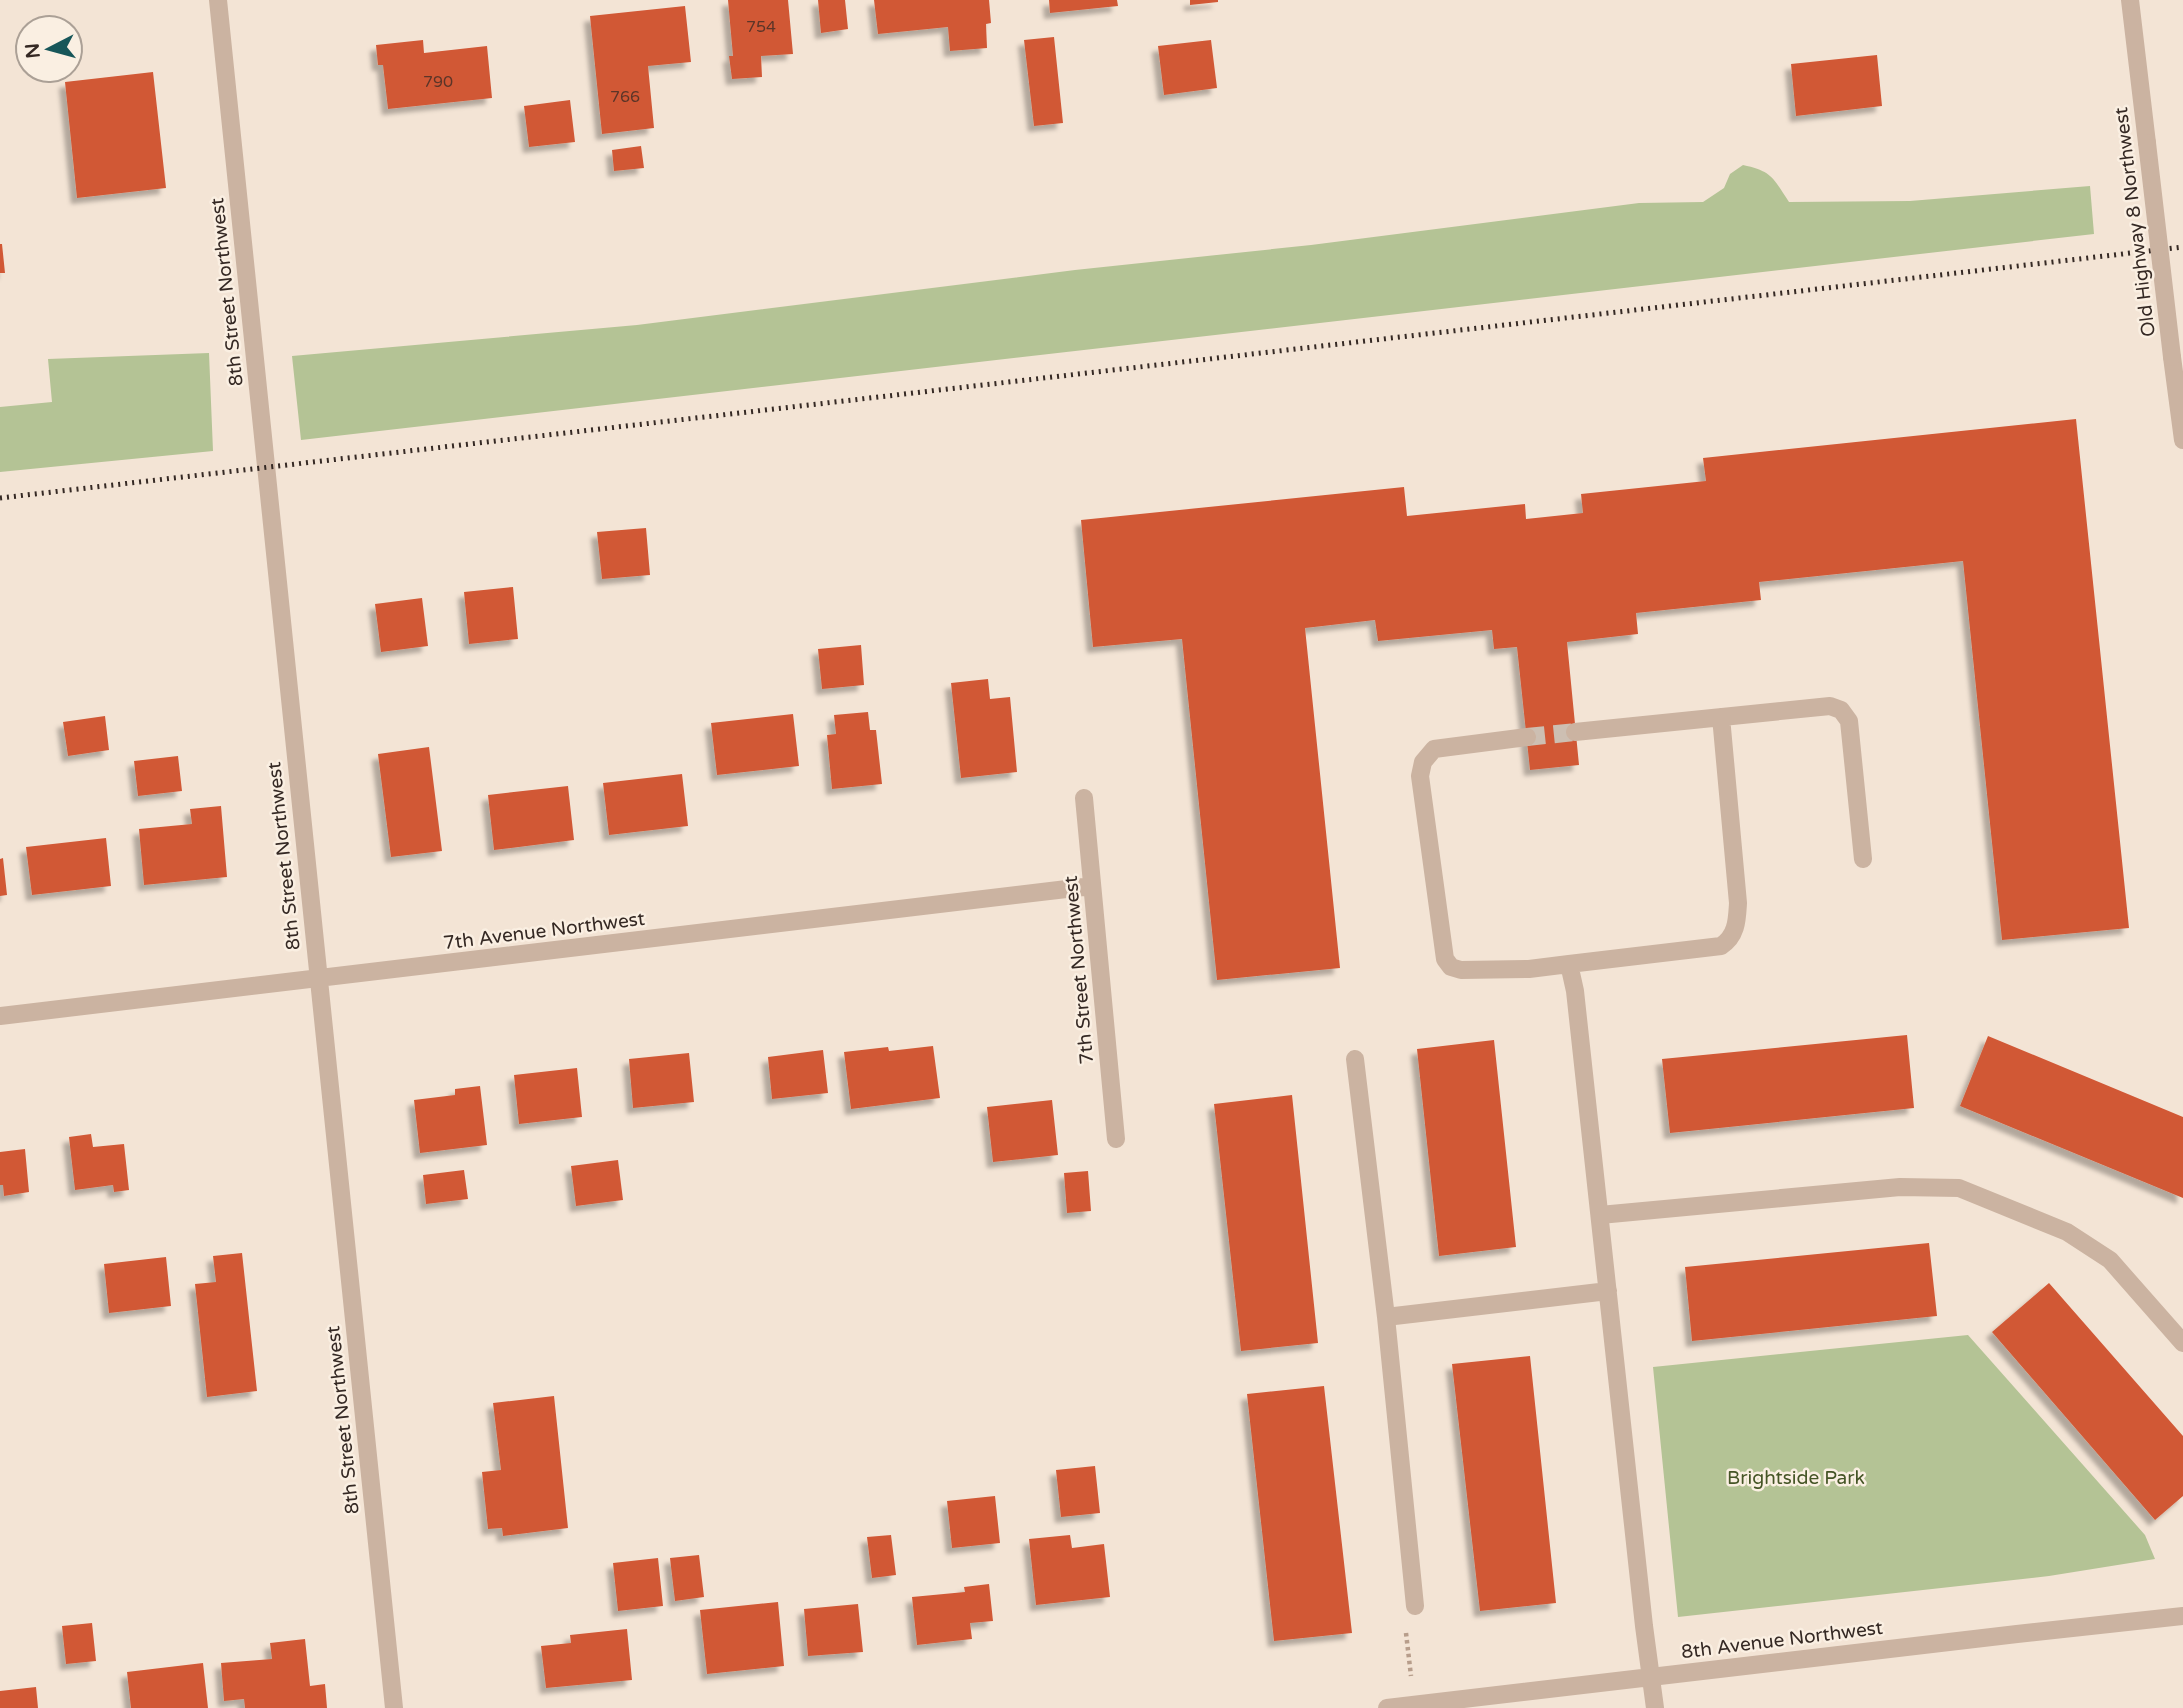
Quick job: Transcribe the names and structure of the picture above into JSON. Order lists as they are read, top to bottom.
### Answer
{
  "streets": {
    "street": [
      "Old Highway 8 Northwest",
      "8th Street Northwest",
      "7th Avenue Northwest",
      "7th Street Northwest",
      "8th Avenue Northwest"
    ]
  },
  "crossings": [
    ["8th Street Northwest", "7th Avenue Northwest"],
    ["7th Avenue Northwest", "7th Street Northwest"]
  ],
  "parks": ["Brightside Park"],
  "house_numbers": ["754", "790", "766"],
  "north": "left"
}
